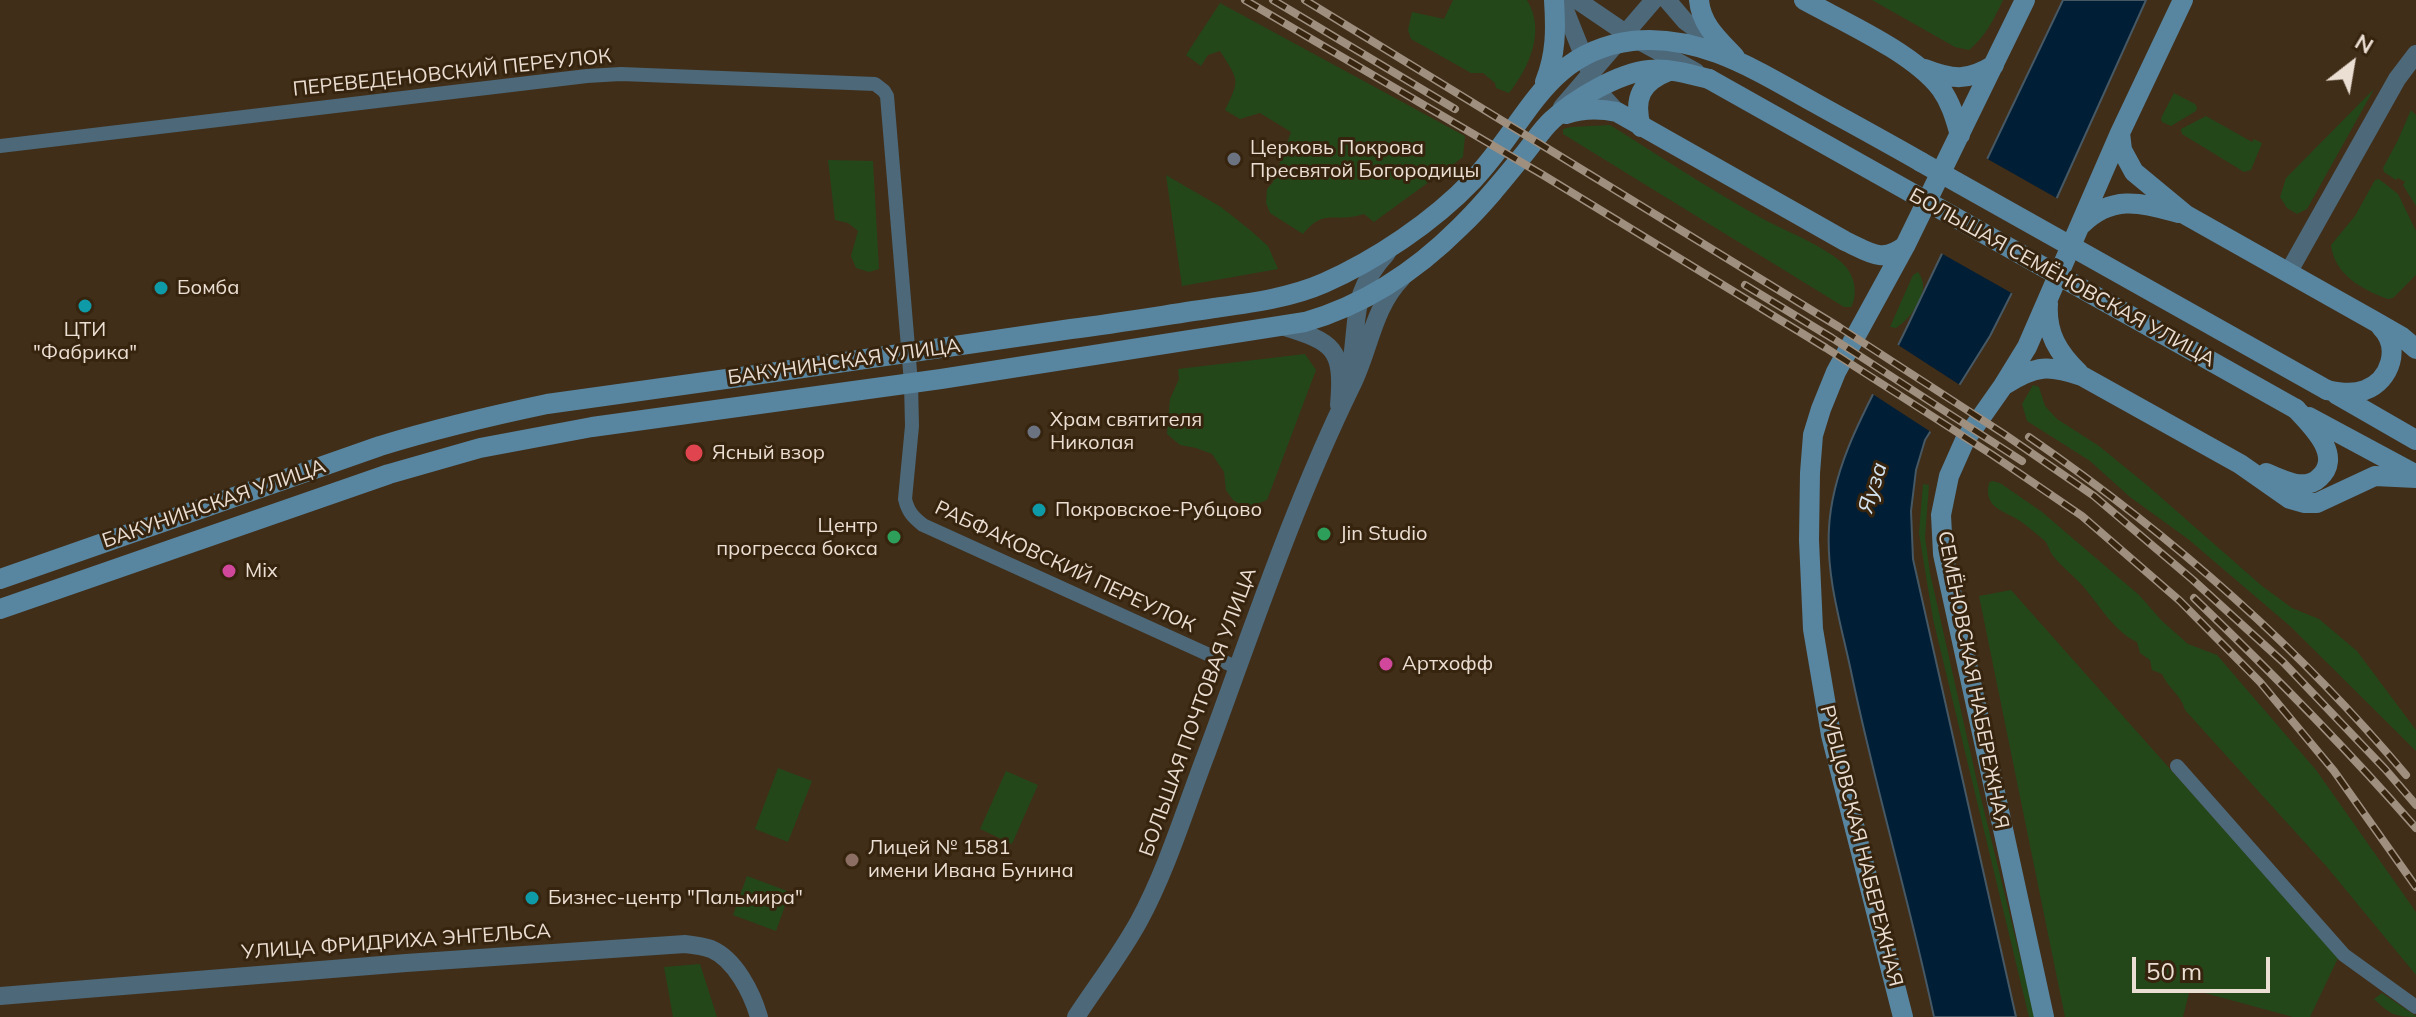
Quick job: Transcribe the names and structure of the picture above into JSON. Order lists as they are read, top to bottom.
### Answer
{
  "streets": {
    "main road": [
      "БОЛЬШАЯ СЕМЁНОВСКАЯ УЛИЦА",
      "БАКУНИНСКАЯ УЛИЦА",
      "СЕМЁНОВСКАЯ НАБЕРЕЖНАЯ",
      "РУБЦОВСКАЯ НАБЕРЕЖНАЯ"
    ],
    "street": [
      "ПЕРЕВЕДЕНОВСКИЙ ПЕРЕУЛОК",
      "РАБФАКОВСКИЙ ПЕРЕУЛОК",
      "БОЛЬШАЯ ПОЧТОВАЯ УЛИЦА",
      "УЛИЦА ФРИДРИХА ЭНГЕЛЬСА"
    ]
  },
  "crossings": [
    ["ПЕРЕВЕДЕНОВСКИЙ ПЕРЕУЛОК", "БАКУНИНСКАЯ УЛИЦА"],
    ["ПЕРЕВЕДЕНОВСКИЙ ПЕРЕУЛОК", "РАБФАКОВСКИЙ ПЕРЕУЛОК"],
    ["БОЛЬШАЯ СЕМЁНОВСКАЯ УЛИЦА", "БАКУНИНСКАЯ УЛИЦА"],
    ["БАКУНИНСКАЯ УЛИЦА", "РАБФАКОВСКИЙ ПЕРЕУЛОК"],
    ["БАКУНИНСКАЯ УЛИЦА", "БОЛЬШАЯ ПОЧТОВАЯ УЛИЦА"],
    ["РАБФАКОВСКИЙ ПЕРЕУЛОК", "БОЛЬШАЯ ПОЧТОВАЯ УЛИЦА"]
  ],
  "water": ["Яуза"],
  "places": [
    "Церковь Покрова Пресвятой Богородицы",
    "Бомба",
    "ЦТИ \"Фабрика\"",
    "Храм святителя Николая",
    "Ясный взор",
    "Покровское-Рубцово",
    "Jin Studio",
    "Центр прогресса бокса",
    "Mix",
    "Артхофф",
    "Лицей № 1581 имени Ивана Бунина",
    "Бизнес-центр \"Пальмира\""
  ],
  "scale_bar": "50 m",
  "north": "top right"
}
